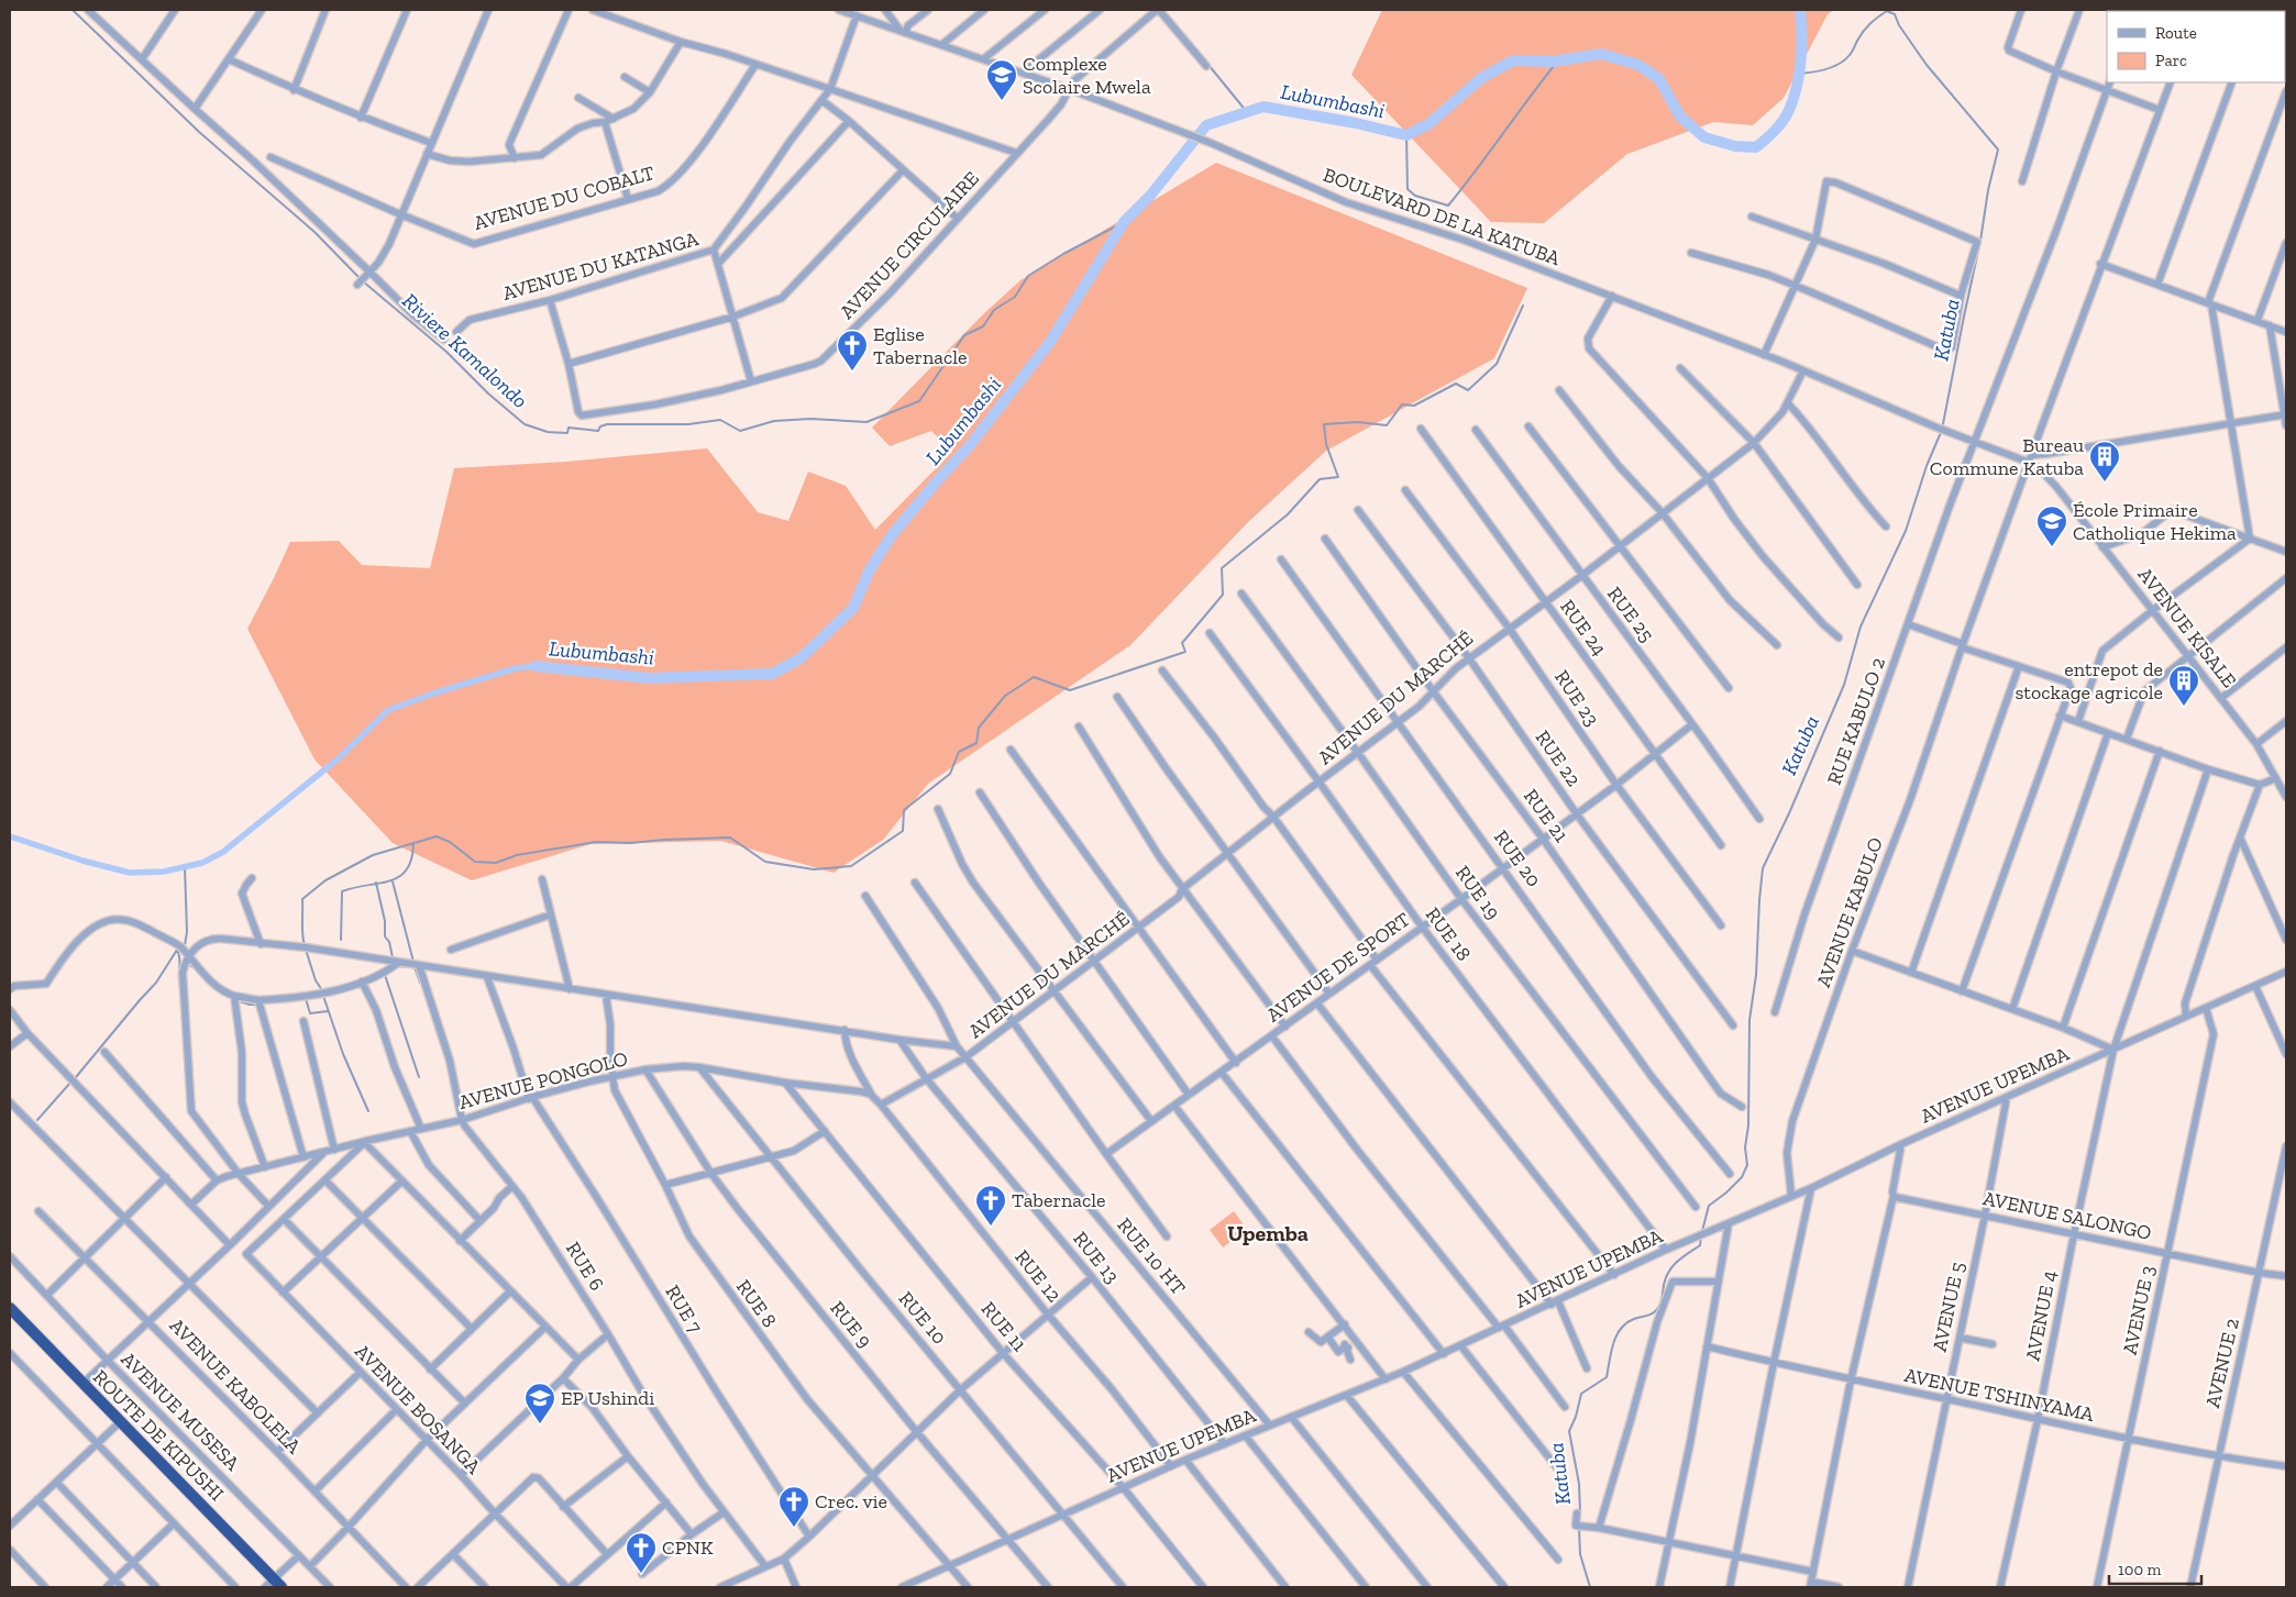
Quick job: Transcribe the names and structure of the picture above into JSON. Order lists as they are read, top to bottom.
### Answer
{
  "streets": {
    "highway": ["ROUTE DE KIPUSHI"],
    "street": [
      "AVENUE DU COBALT",
      "BOULEVARD DE LA KATUBA",
      "AVENUE CIRCULAIRE",
      "AVENUE DU KATANGA",
      "RUE 25",
      "RUE 24",
      "AVENUE KISALE",
      "AVENUE DU MARCHÉ",
      "RUE 23",
      "RUE KABULO 2",
      "RUE 22",
      "RUE 21",
      "RUE 20",
      "RUE 19",
      "AVENUE KABULO",
      "RUE 18",
      "AVENUE DE SPORT",
      "AVENUE PONGOLO",
      "AVENUE UPEMBA",
      "AVENUE SALONGO",
      "RUE 10 HT",
      "RUE 13",
      "RUE 6",
      "RUE 12",
      "RUE 8",
      "AVENUE 5",
      "RUE 7",
      "AVENUE 3",
      "AVENUE 4",
      "RUE 10",
      "RUE 9",
      "RUE 11",
      "AVENUE 2",
      "AVENUE KABOLELA",
      "AVENUE TSHINYAMA",
      "AVENUE BOSANGA",
      "AVENUE MUSESA"
    ]
  },
  "crossings": [
    ["BOULEVARD DE LA KATUBA", "AVENUE CIRCULAIRE"],
    ["BOULEVARD DE LA KATUBA", "AVENUE DU KATANGA"],
    ["BOULEVARD DE LA KATUBA", "AVENUE KISALE"],
    ["BOULEVARD DE LA KATUBA", "AVENUE DU MARCHÉ"],
    ["BOULEVARD DE LA KATUBA", "RUE KABULO 2"],
    ["BOULEVARD DE LA KATUBA", "AVENUE KABULO"],
    ["RUE 25", "AVENUE DU MARCHÉ"],
    ["RUE 25", "AVENUE DE SPORT"],
    ["RUE 24", "AVENUE DU MARCHÉ"],
    ["RUE 24", "AVENUE DE SPORT"],
    ["AVENUE KISALE", "AVENUE KABULO"],
    ["AVENUE DU MARCHÉ", "RUE 23"],
    ["AVENUE DU MARCHÉ", "RUE 22"],
    ["AVENUE DU MARCHÉ", "RUE 21"],
    ["AVENUE DU MARCHÉ", "RUE 20"],
    ["AVENUE DU MARCHÉ", "RUE 19"],
    ["AVENUE DU MARCHÉ", "RUE 18"],
    ["AVENUE DU MARCHÉ", "RUE 10 HT"],
    ["RUE 23", "AVENUE DE SPORT"],
    ["RUE 22", "AVENUE DE SPORT"],
    ["RUE 21", "AVENUE DE SPORT"],
    ["RUE 20", "AVENUE DE SPORT"],
    ["RUE 19", "AVENUE DE SPORT"],
    ["AVENUE KABULO", "AVENUE UPEMBA"],
    ["RUE 18", "AVENUE DE SPORT"],
    ["RUE 18", "AVENUE UPEMBA"],
    ["AVENUE PONGOLO", "RUE 6"],
    ["AVENUE PONGOLO", "RUE 8"],
    ["AVENUE PONGOLO", "RUE 7"],
    ["AVENUE PONGOLO", "RUE 10"],
    ["AVENUE PONGOLO", "RUE 9"],
    ["AVENUE PONGOLO", "RUE 11"],
    ["AVENUE UPEMBA", "RUE 10 HT"],
    ["AVENUE UPEMBA", "RUE 13"],
    ["AVENUE UPEMBA", "RUE 12"],
    ["AVENUE UPEMBA", "RUE 8"],
    ["AVENUE UPEMBA", "AVENUE 5"],
    ["AVENUE UPEMBA", "AVENUE 3"],
    ["AVENUE UPEMBA", "AVENUE 4"],
    ["AVENUE UPEMBA", "RUE 10"],
    ["AVENUE UPEMBA", "RUE 9"],
    ["AVENUE UPEMBA", "RUE 11"],
    ["AVENUE SALONGO", "AVENUE 5"],
    ["AVENUE SALONGO", "AVENUE 3"],
    ["AVENUE SALONGO", "AVENUE 4"],
    ["AVENUE SALONGO", "AVENUE 2"],
    ["AVENUE 5", "AVENUE TSHINYAMA"],
    ["AVENUE 3", "AVENUE TSHINYAMA"],
    ["AVENUE 4", "AVENUE TSHINYAMA"],
    ["AVENUE 2", "AVENUE TSHINYAMA"]
  ],
  "districts": ["Upemba"],
  "water": ["Lubumbashi", "Katuba", "Riviere Kamalondo"],
  "places": {
    "school or university": ["Complexe Scolaire Mwela", "École Primaire Catholique Hekima", "EP Ushindi"],
    "church": [
      "Eglise Tabernacle",
      "Tabernacle",
      "Crec. vie",
      "CPNK"
    ],
    "building": ["Bureau Commune Katuba", "entrepot de stockage agricole"]
  },
  "legend": ["Route", "Parc"],
  "scale_bar": "100 m"
}
